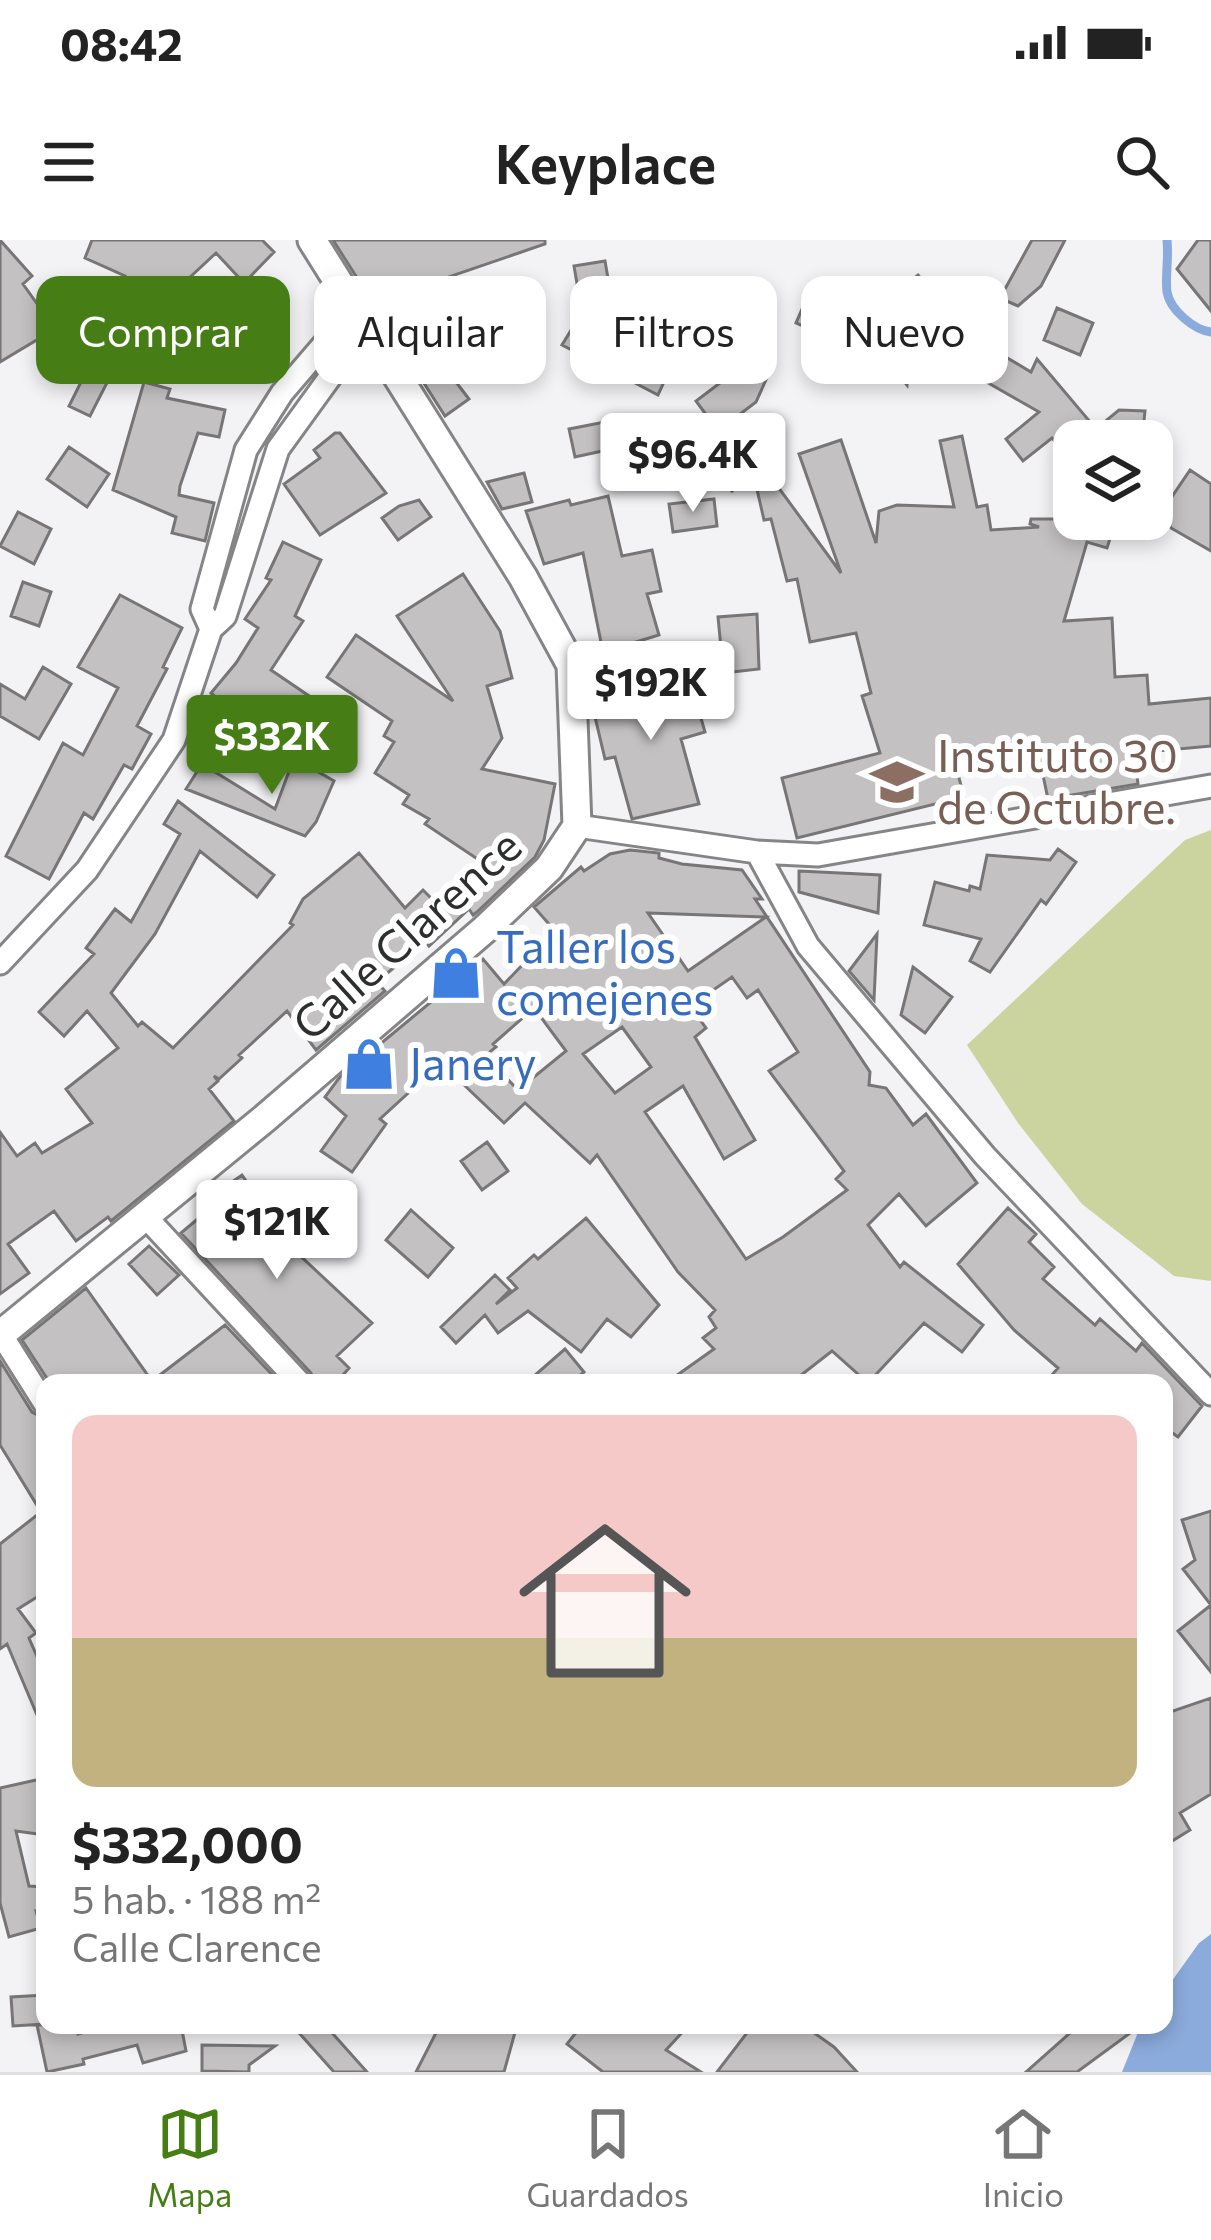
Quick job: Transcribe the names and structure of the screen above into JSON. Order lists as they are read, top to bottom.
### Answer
{
  "streets": {
    "street": ["Calle Clarence"]
  },
  "places": {
    "school or university": ["Instituto 30 de Octubre."],
    "shop": ["Taller los comejenes", "Janery"]
  },
  "page": {
    "status": "08:42",
    "header": "Keyplace",
    "chip": [
      "Comprar",
      "Alquilar",
      "Filtros",
      "Nuevo"
    ],
    "price": [
      "$96.4K",
      "$192K",
      "$332K",
      "$121K"
    ],
    "list": [
      {
        "name": "$332,000",
        "note": "5 hab. · 188 m² · Calle Clarence"
      }
    ],
    "tabs": ["Mapa", "Guardados", "Inicio"]
  }
}
